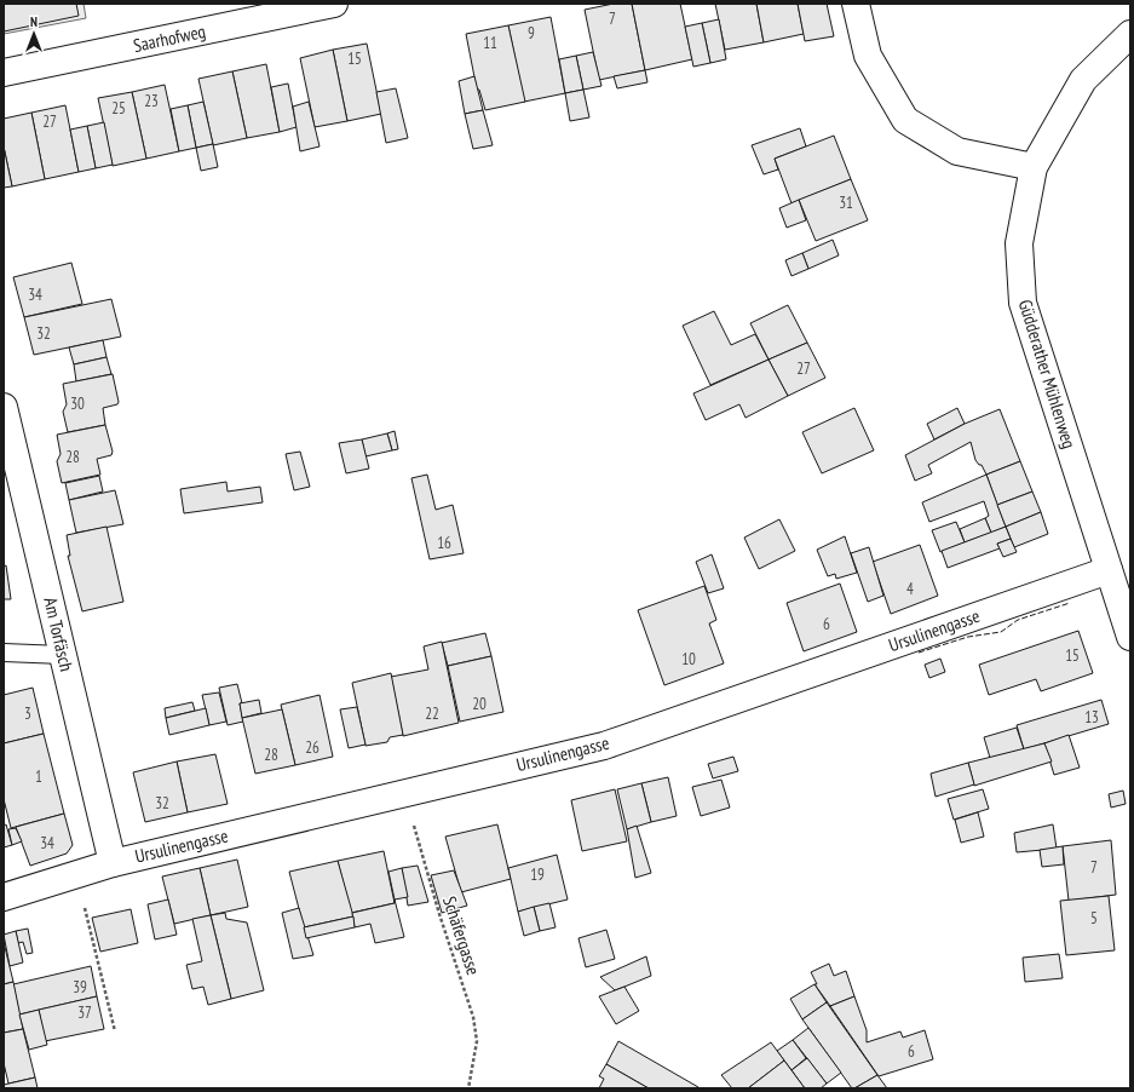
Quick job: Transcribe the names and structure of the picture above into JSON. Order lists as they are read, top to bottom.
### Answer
{
  "streets": {
    "street": [
      "Saarhofweg",
      "Güdderather Mühlenweg",
      "Ursulinengasse",
      "Am Torfäsch"
    ],
    "path": ["Schäfergasse"]
  },
  "crossings": [
    ["Güdderather Mühlenweg", "Ursulinengasse"],
    ["Ursulinengasse", "Am Torfäsch"],
    ["Ursulinengasse", "Schäfergasse"]
  ],
  "house_numbers": [
    "7",
    "9",
    "11",
    "15",
    "23",
    "25",
    "27",
    "31",
    "34",
    "32",
    "27",
    "30",
    "28",
    "16",
    "4",
    "6",
    "15",
    "10",
    "20",
    "3",
    "22",
    "13",
    "26",
    "28",
    "1",
    "32",
    "34",
    "7",
    "19",
    "5",
    "39",
    "37",
    "6"
  ],
  "north": "top"
}
